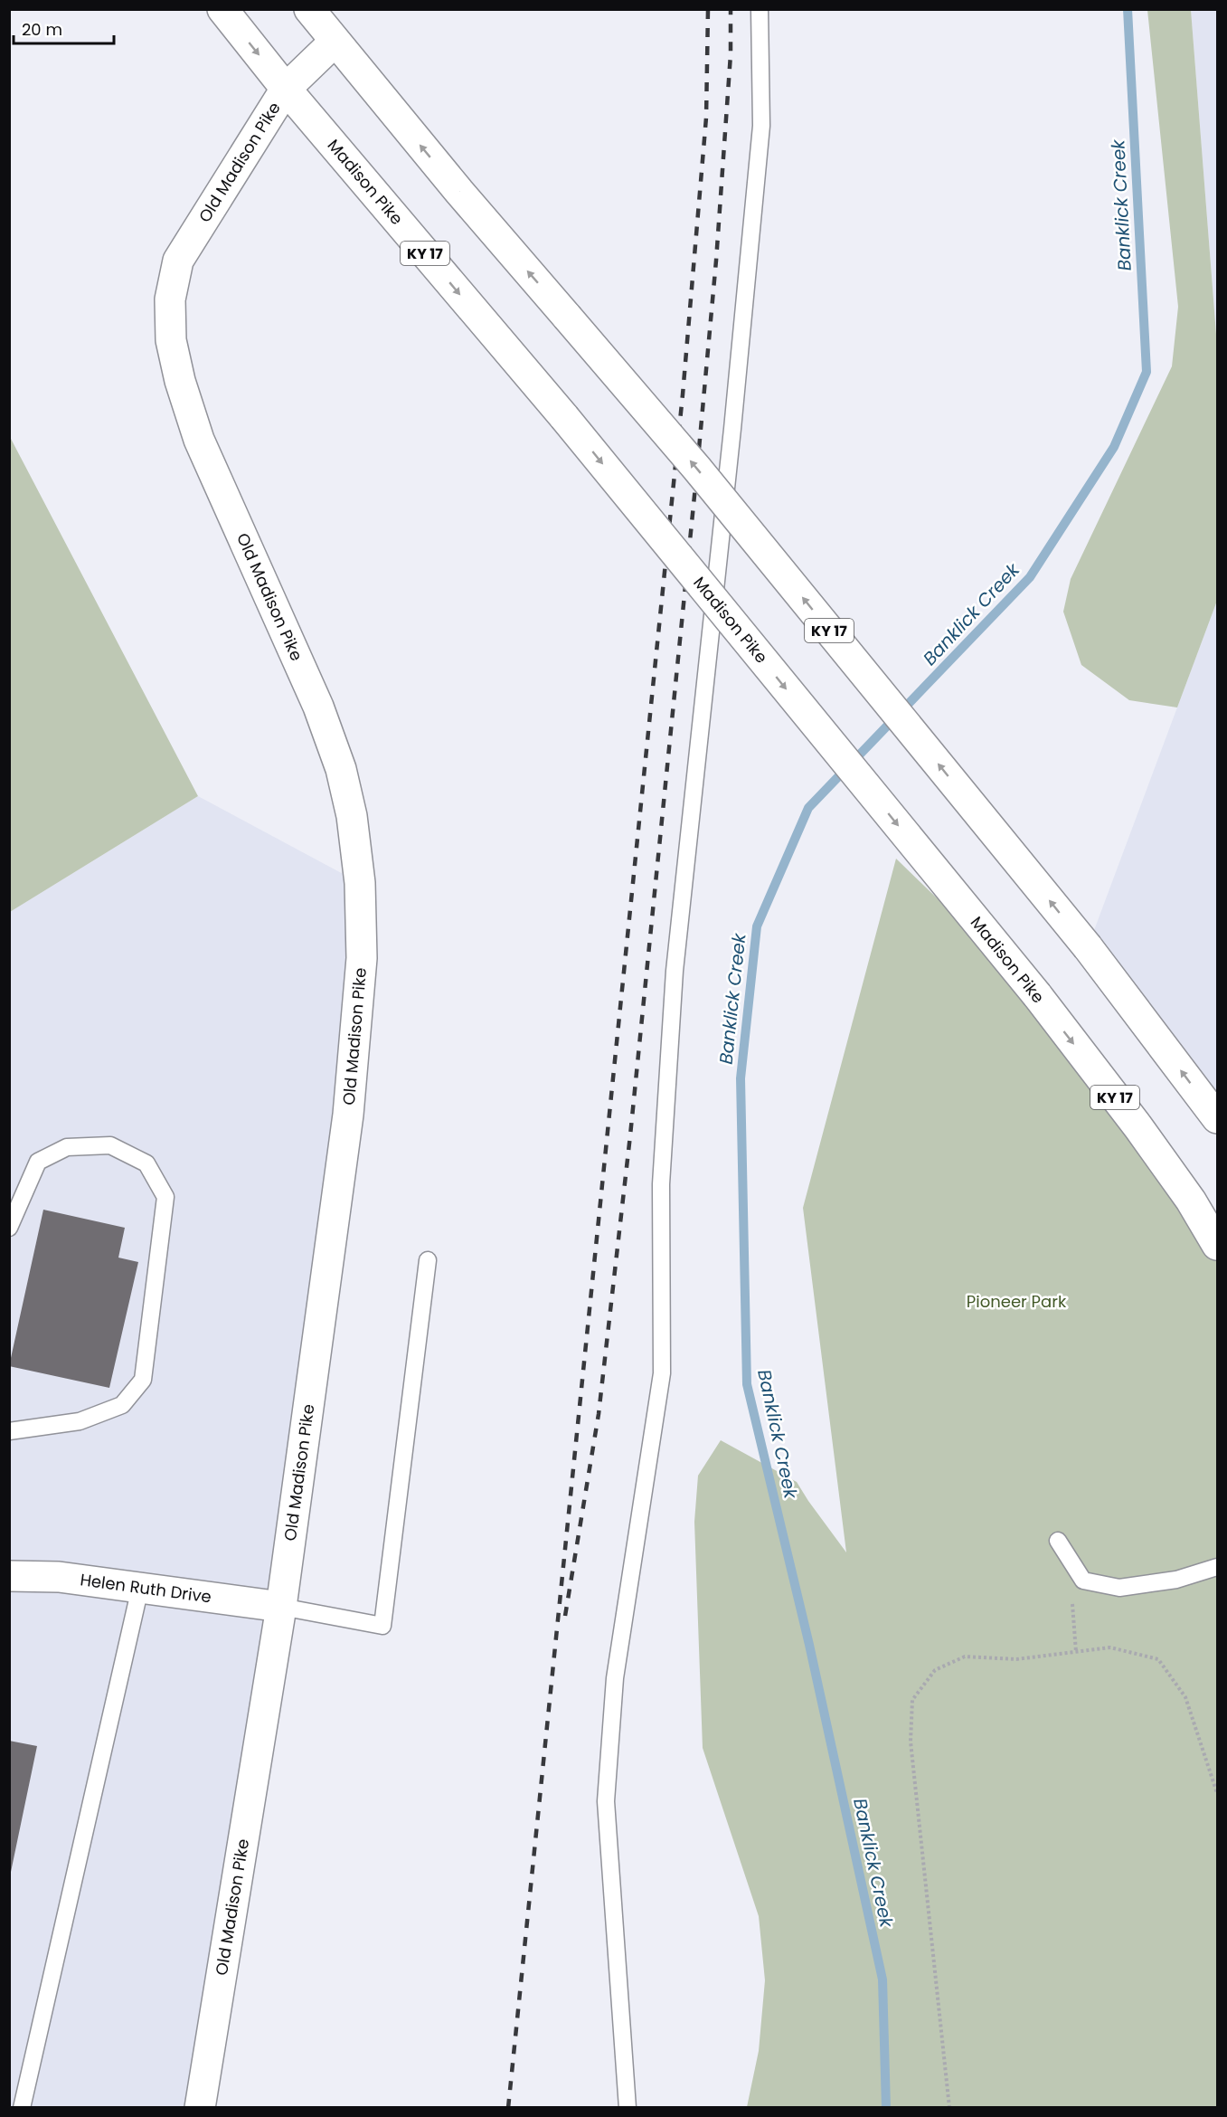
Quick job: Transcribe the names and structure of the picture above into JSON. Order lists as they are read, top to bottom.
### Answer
{
  "streets": {
    "main road": [
      "Old Madison Pike",
      "Madison Pike",
      "KY 17",
      "Helen Ruth Drive"
    ]
  },
  "crossings": [
    ["Old Madison Pike", "Madison Pike"],
    ["Old Madison Pike", "KY 17"],
    ["Old Madison Pike", "Helen Ruth Drive"]
  ],
  "water": ["Banklick Creek"],
  "parks": ["Pioneer Park"],
  "scale_bar": "20 m"
}
